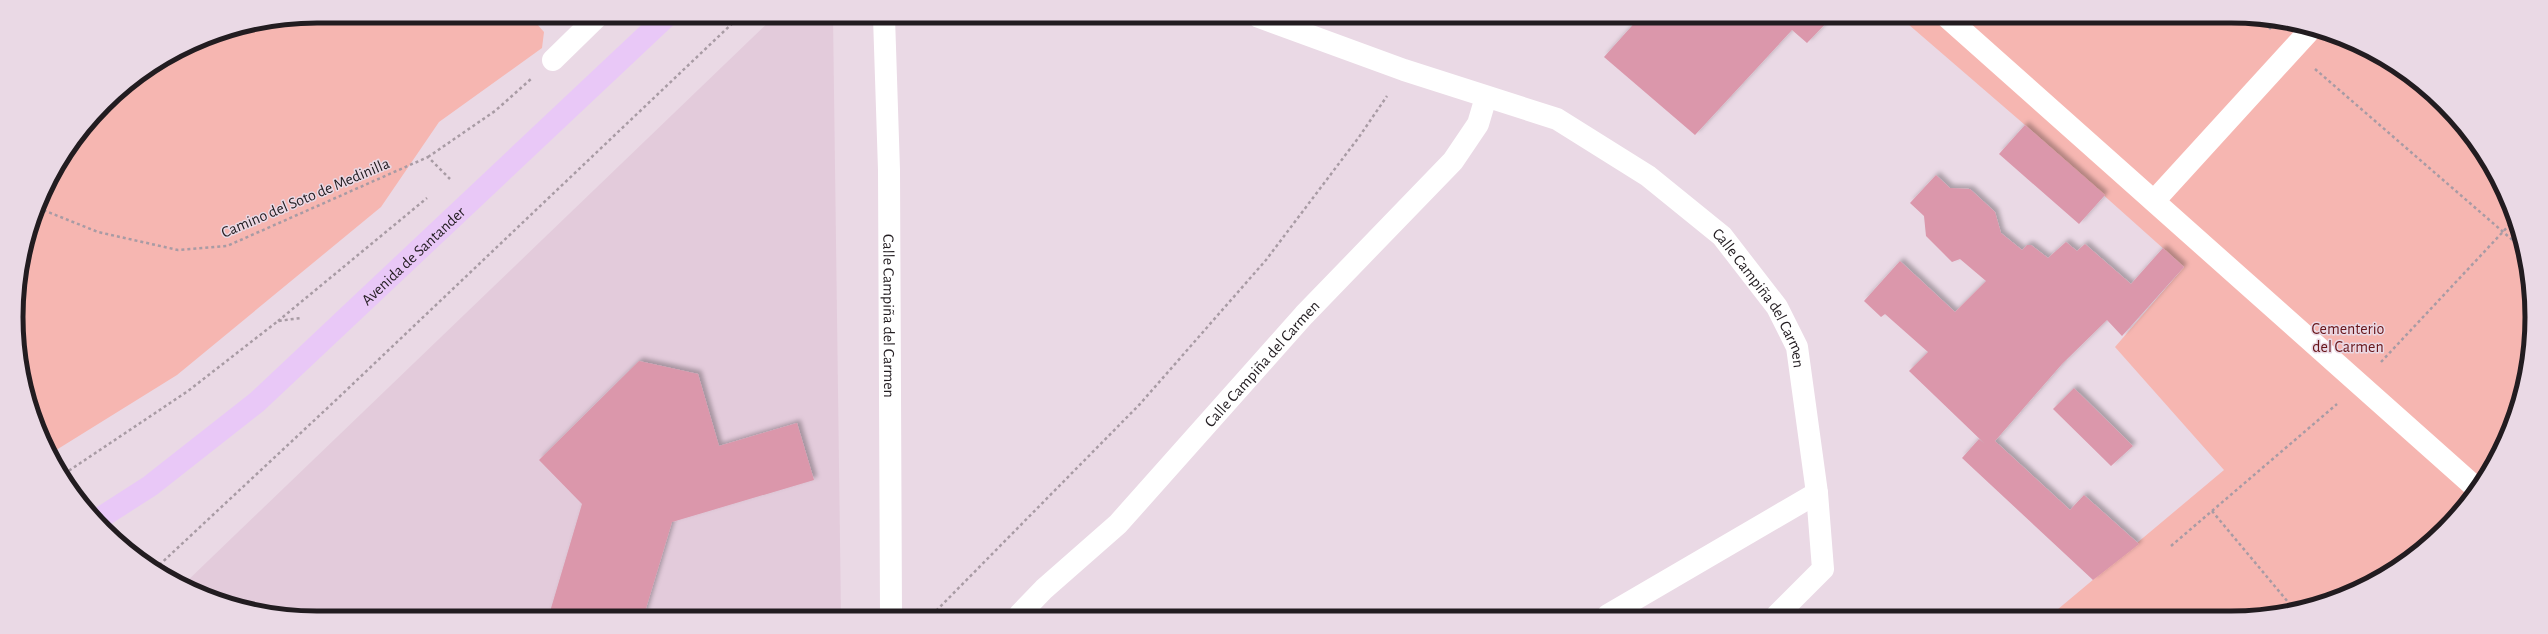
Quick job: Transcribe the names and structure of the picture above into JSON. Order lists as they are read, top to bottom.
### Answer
{
  "streets": {
    "main road": ["Avenida de Santander"],
    "street": ["Calle Campiña del Carmen"],
    "path": ["Camino del Soto de Medinilla"]
  },
  "parks": ["Cementerio del Carmen"]
}
